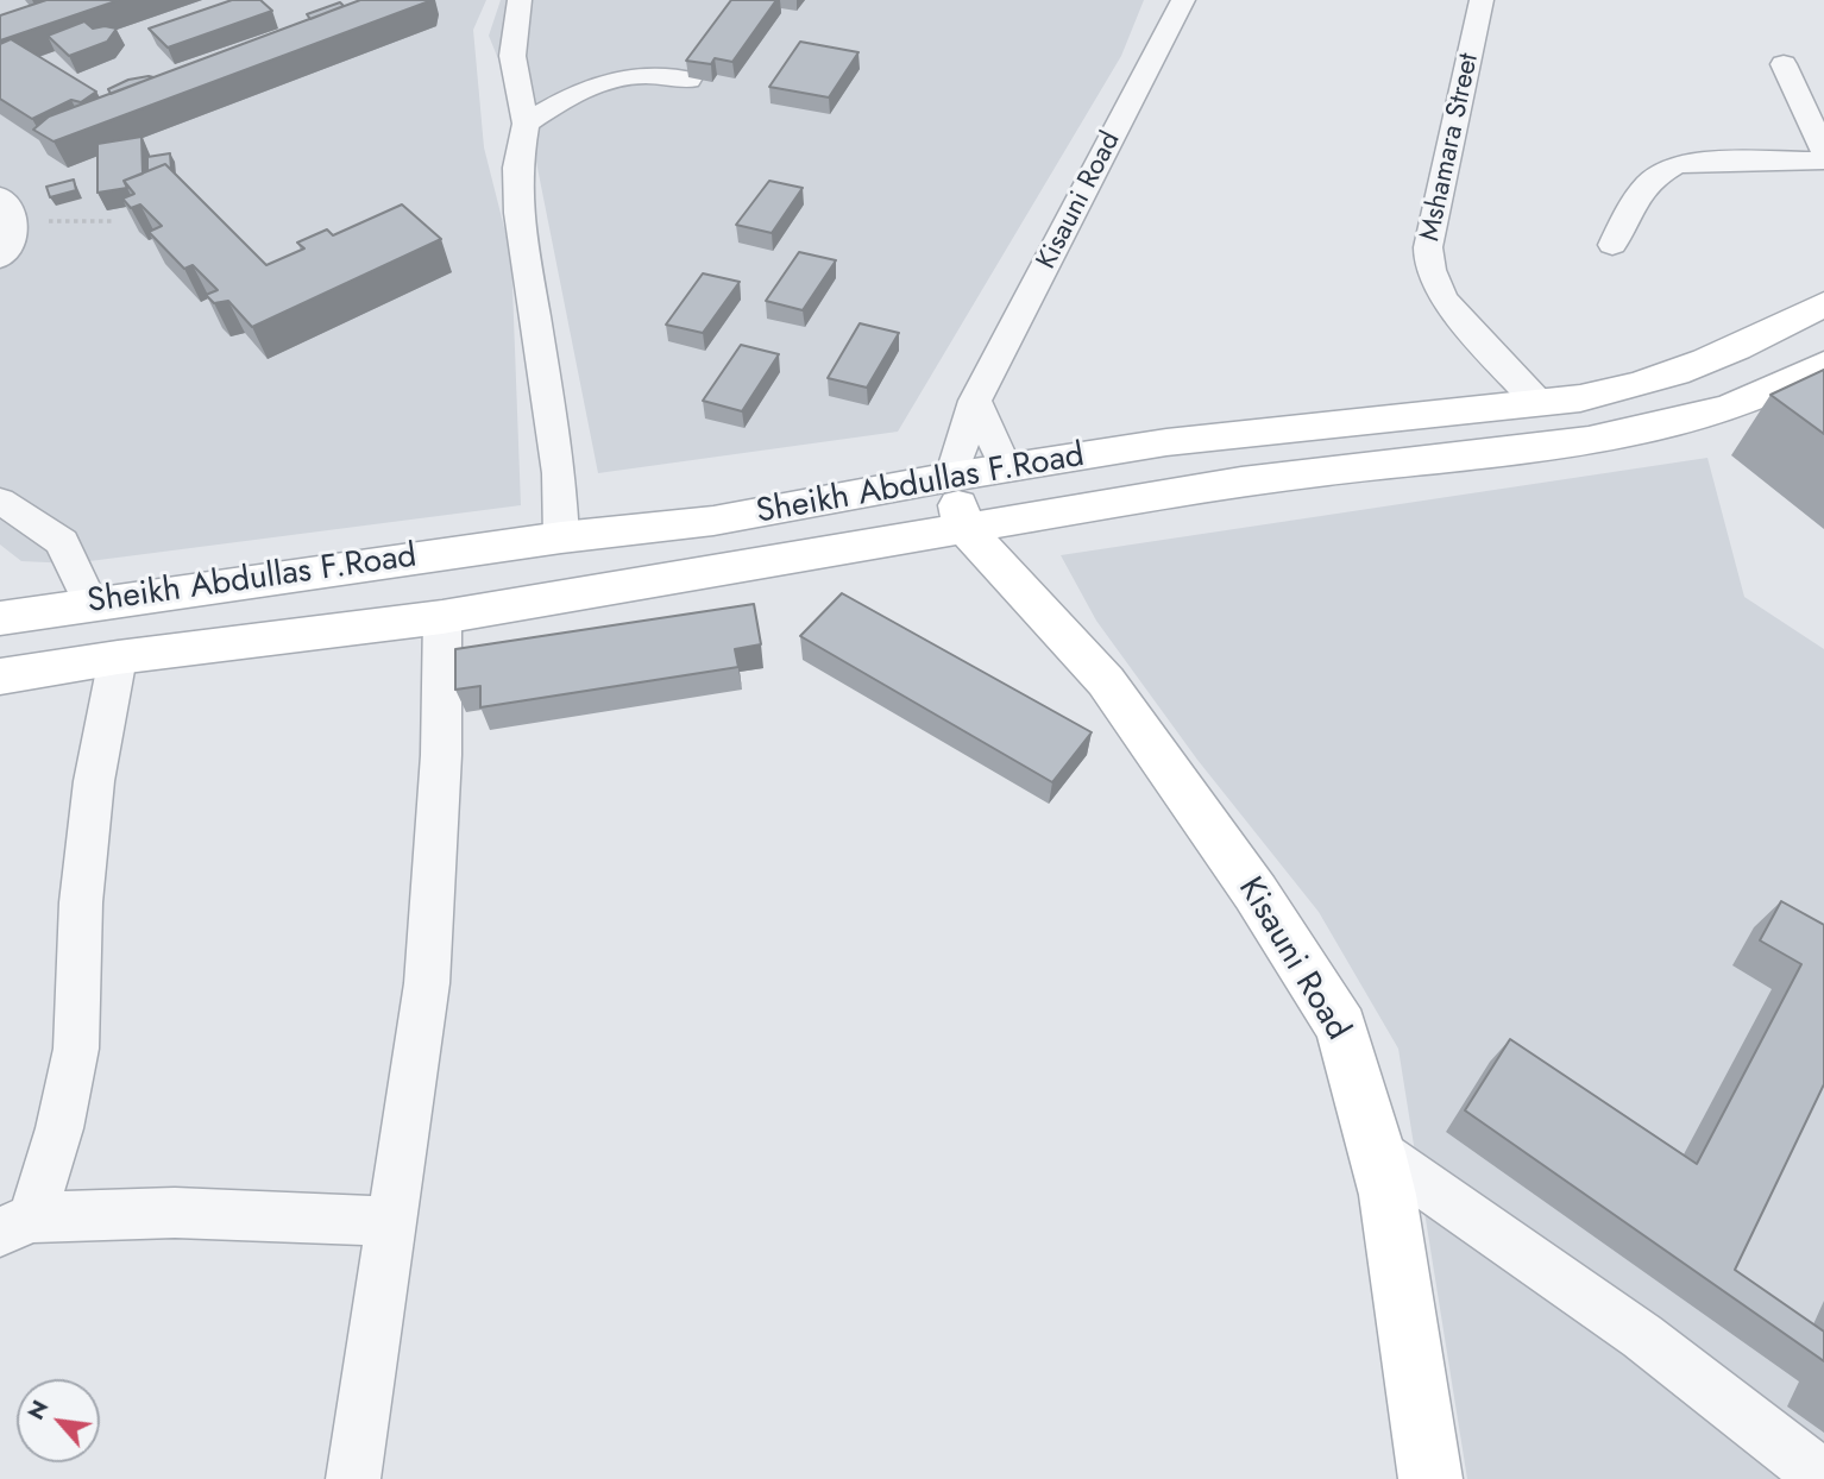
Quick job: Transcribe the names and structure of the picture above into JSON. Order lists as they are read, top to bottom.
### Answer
{
  "streets": {
    "main road": ["Kisauni Road", "Sheikh Abdullas F.Road"],
    "street": ["Mshamara Street"]
  },
  "crossings": [
    ["Mshamara Street", "Sheikh Abdullas F.Road"],
    ["Kisauni Road", "Sheikh Abdullas F.Road"]
  ],
  "north": "top left"
}
